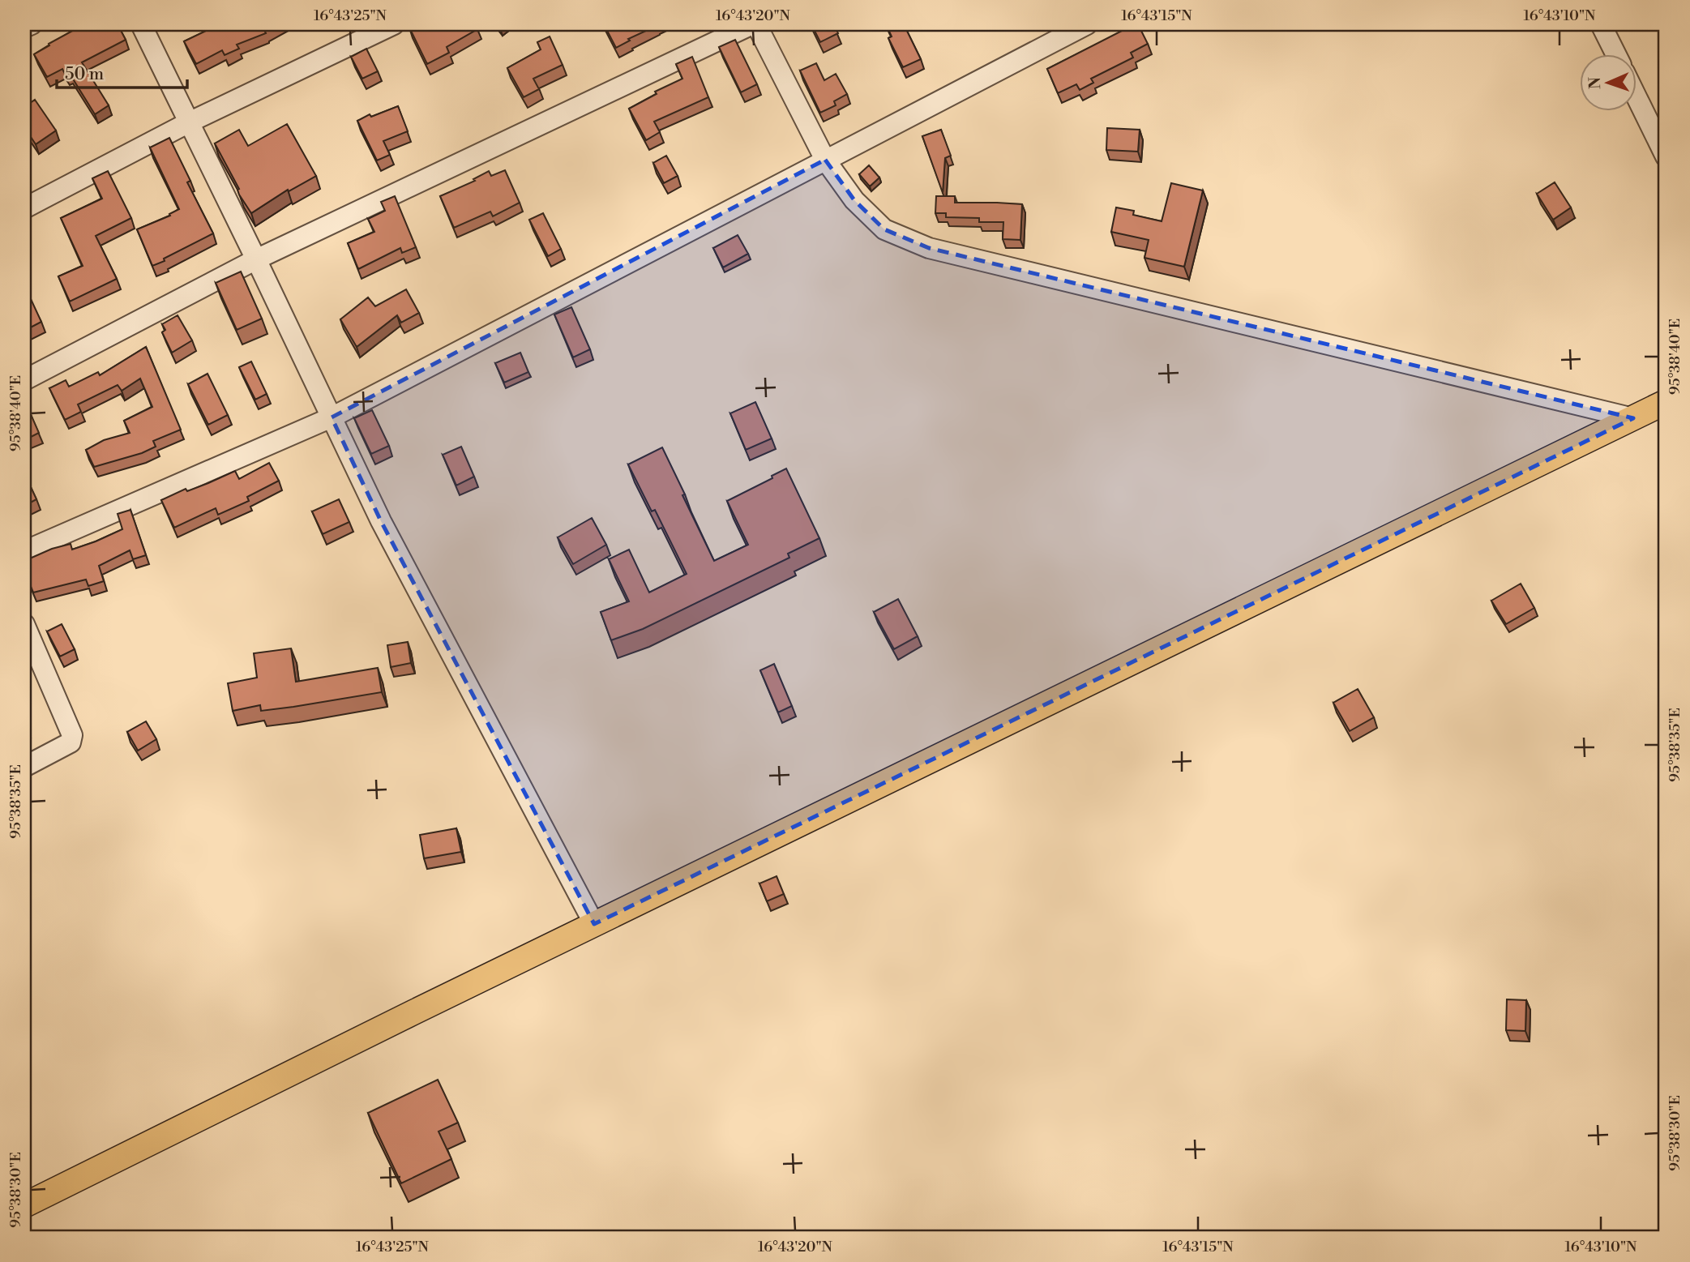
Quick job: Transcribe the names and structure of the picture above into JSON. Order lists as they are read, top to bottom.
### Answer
{
  "scale_bar": "50 m",
  "north": "left",
  "coordinates": [
    "16°43'25\"N",
    "16°43'20\"N",
    "16°43'15\"N",
    "16°43'10\"N",
    "95°38'40\"E",
    "95°38'35\"E",
    "95°38'30\"E"
  ]
}
